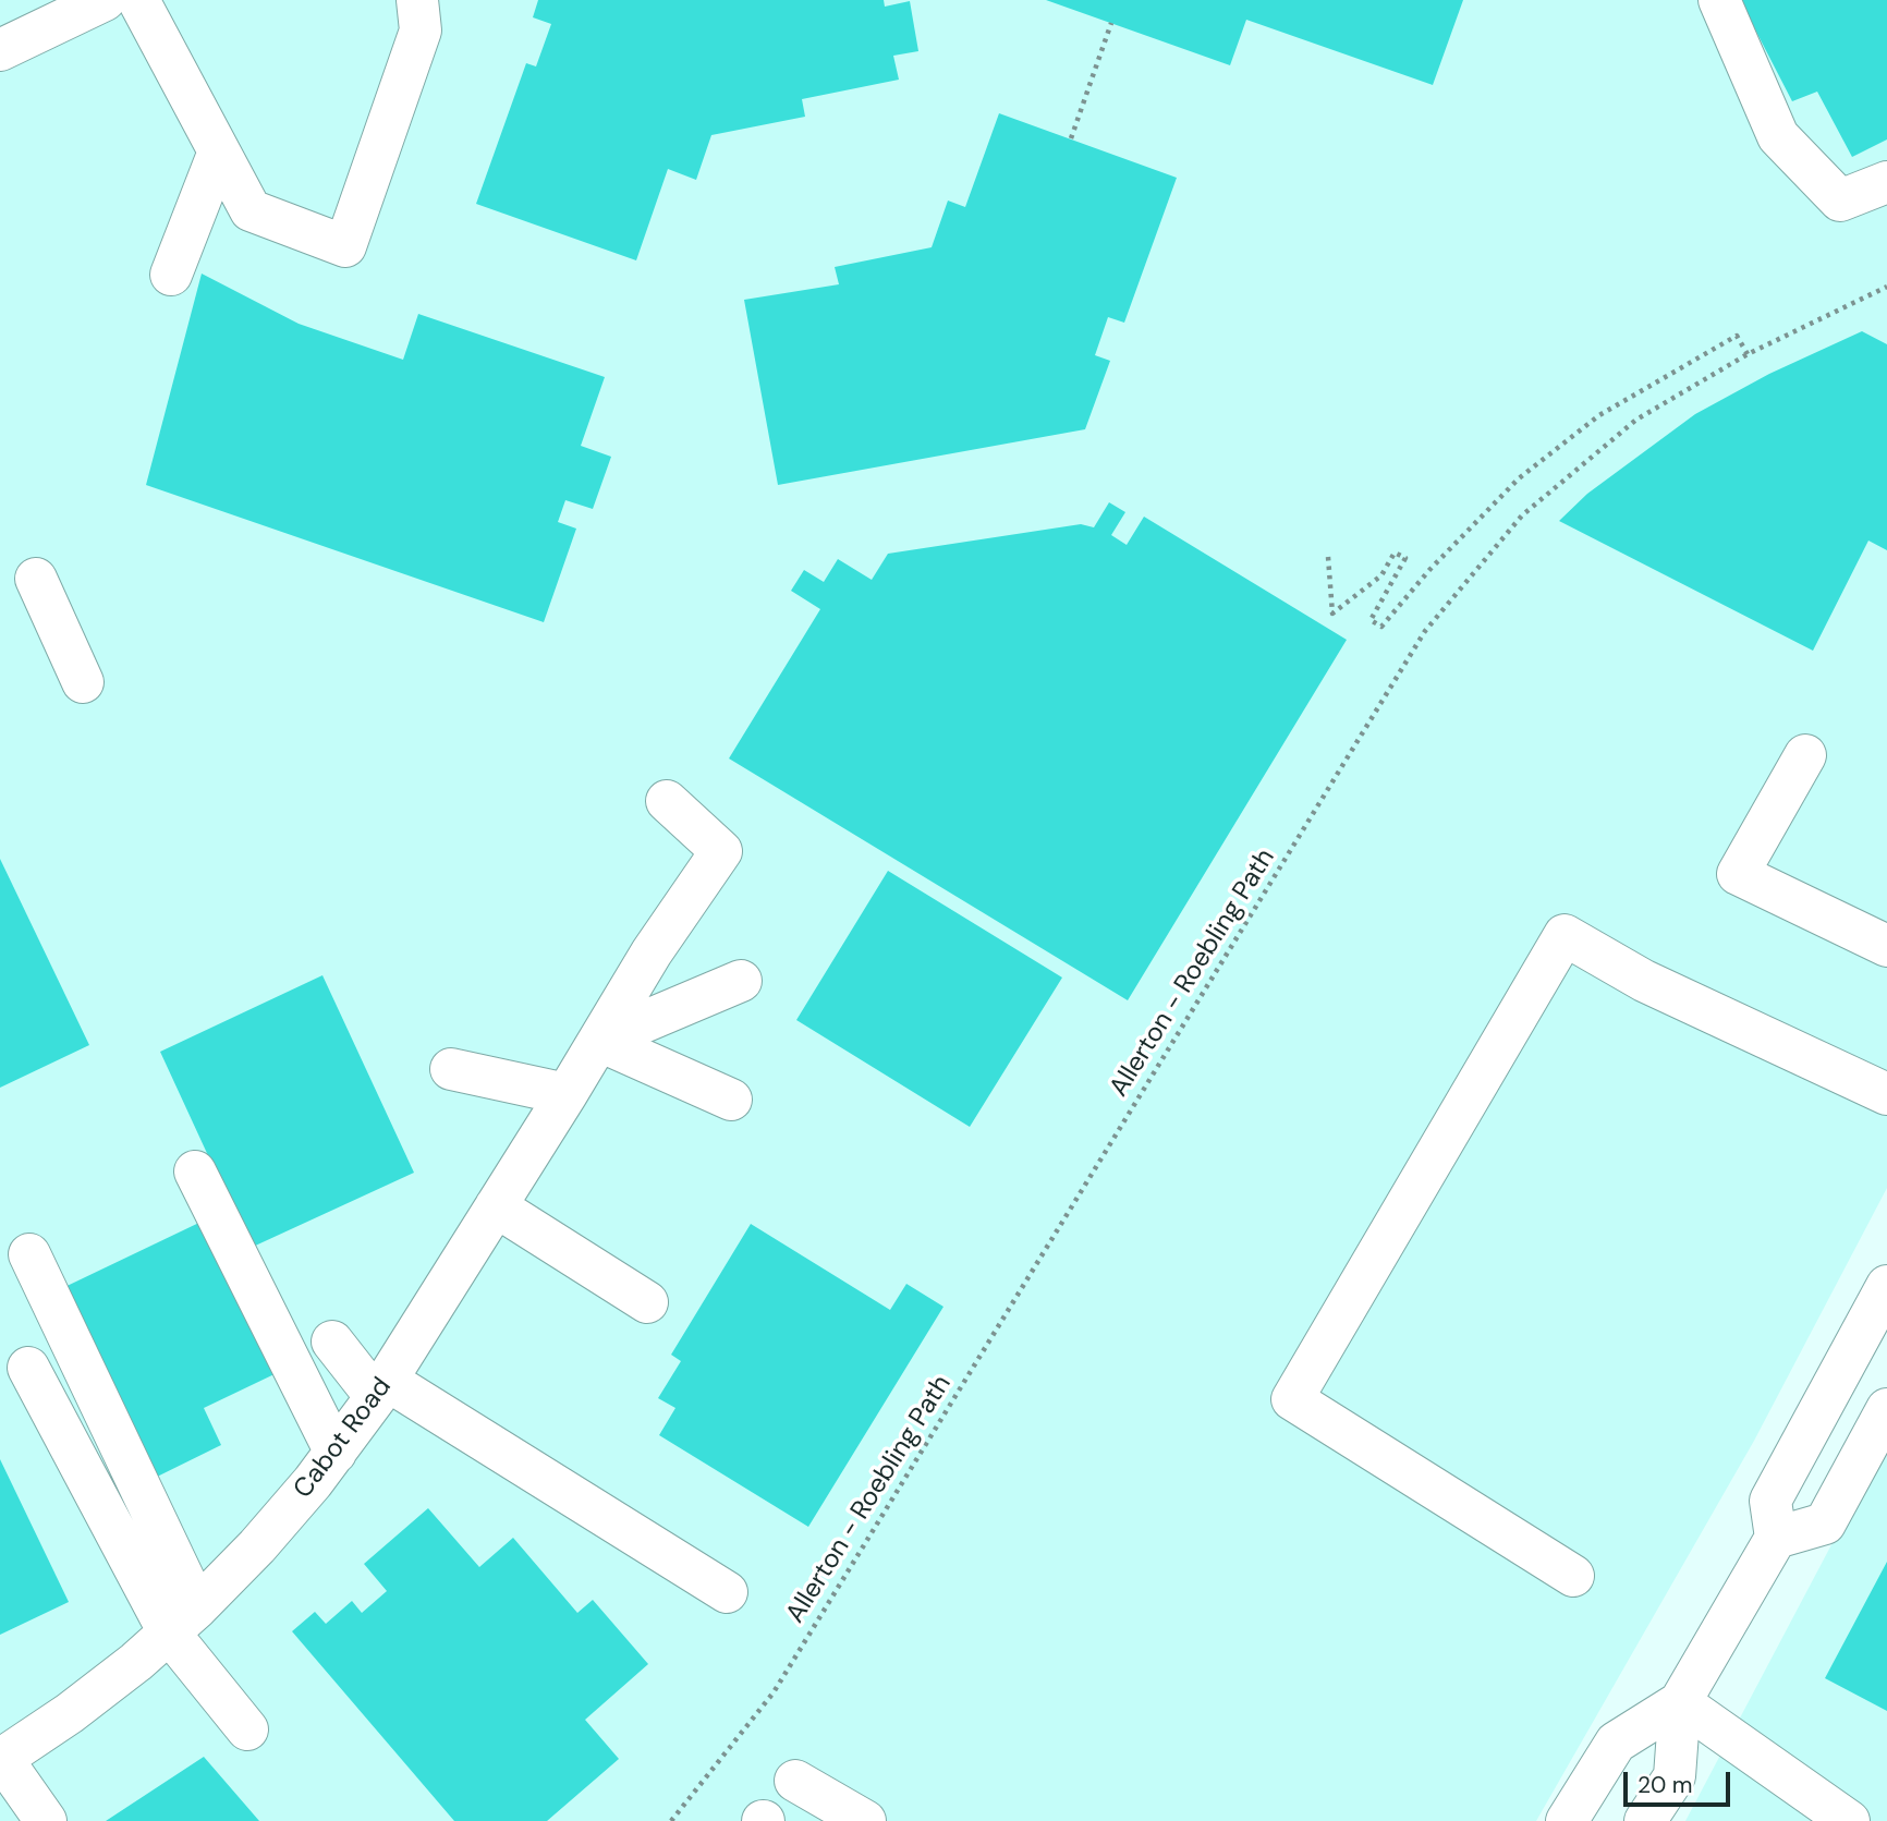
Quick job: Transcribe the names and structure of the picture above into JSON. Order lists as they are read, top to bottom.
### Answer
{
  "streets": {
    "street": ["Cabot Road"],
    "path": ["Allerton - Roebling Path"]
  },
  "scale_bar": "20 m"
}
